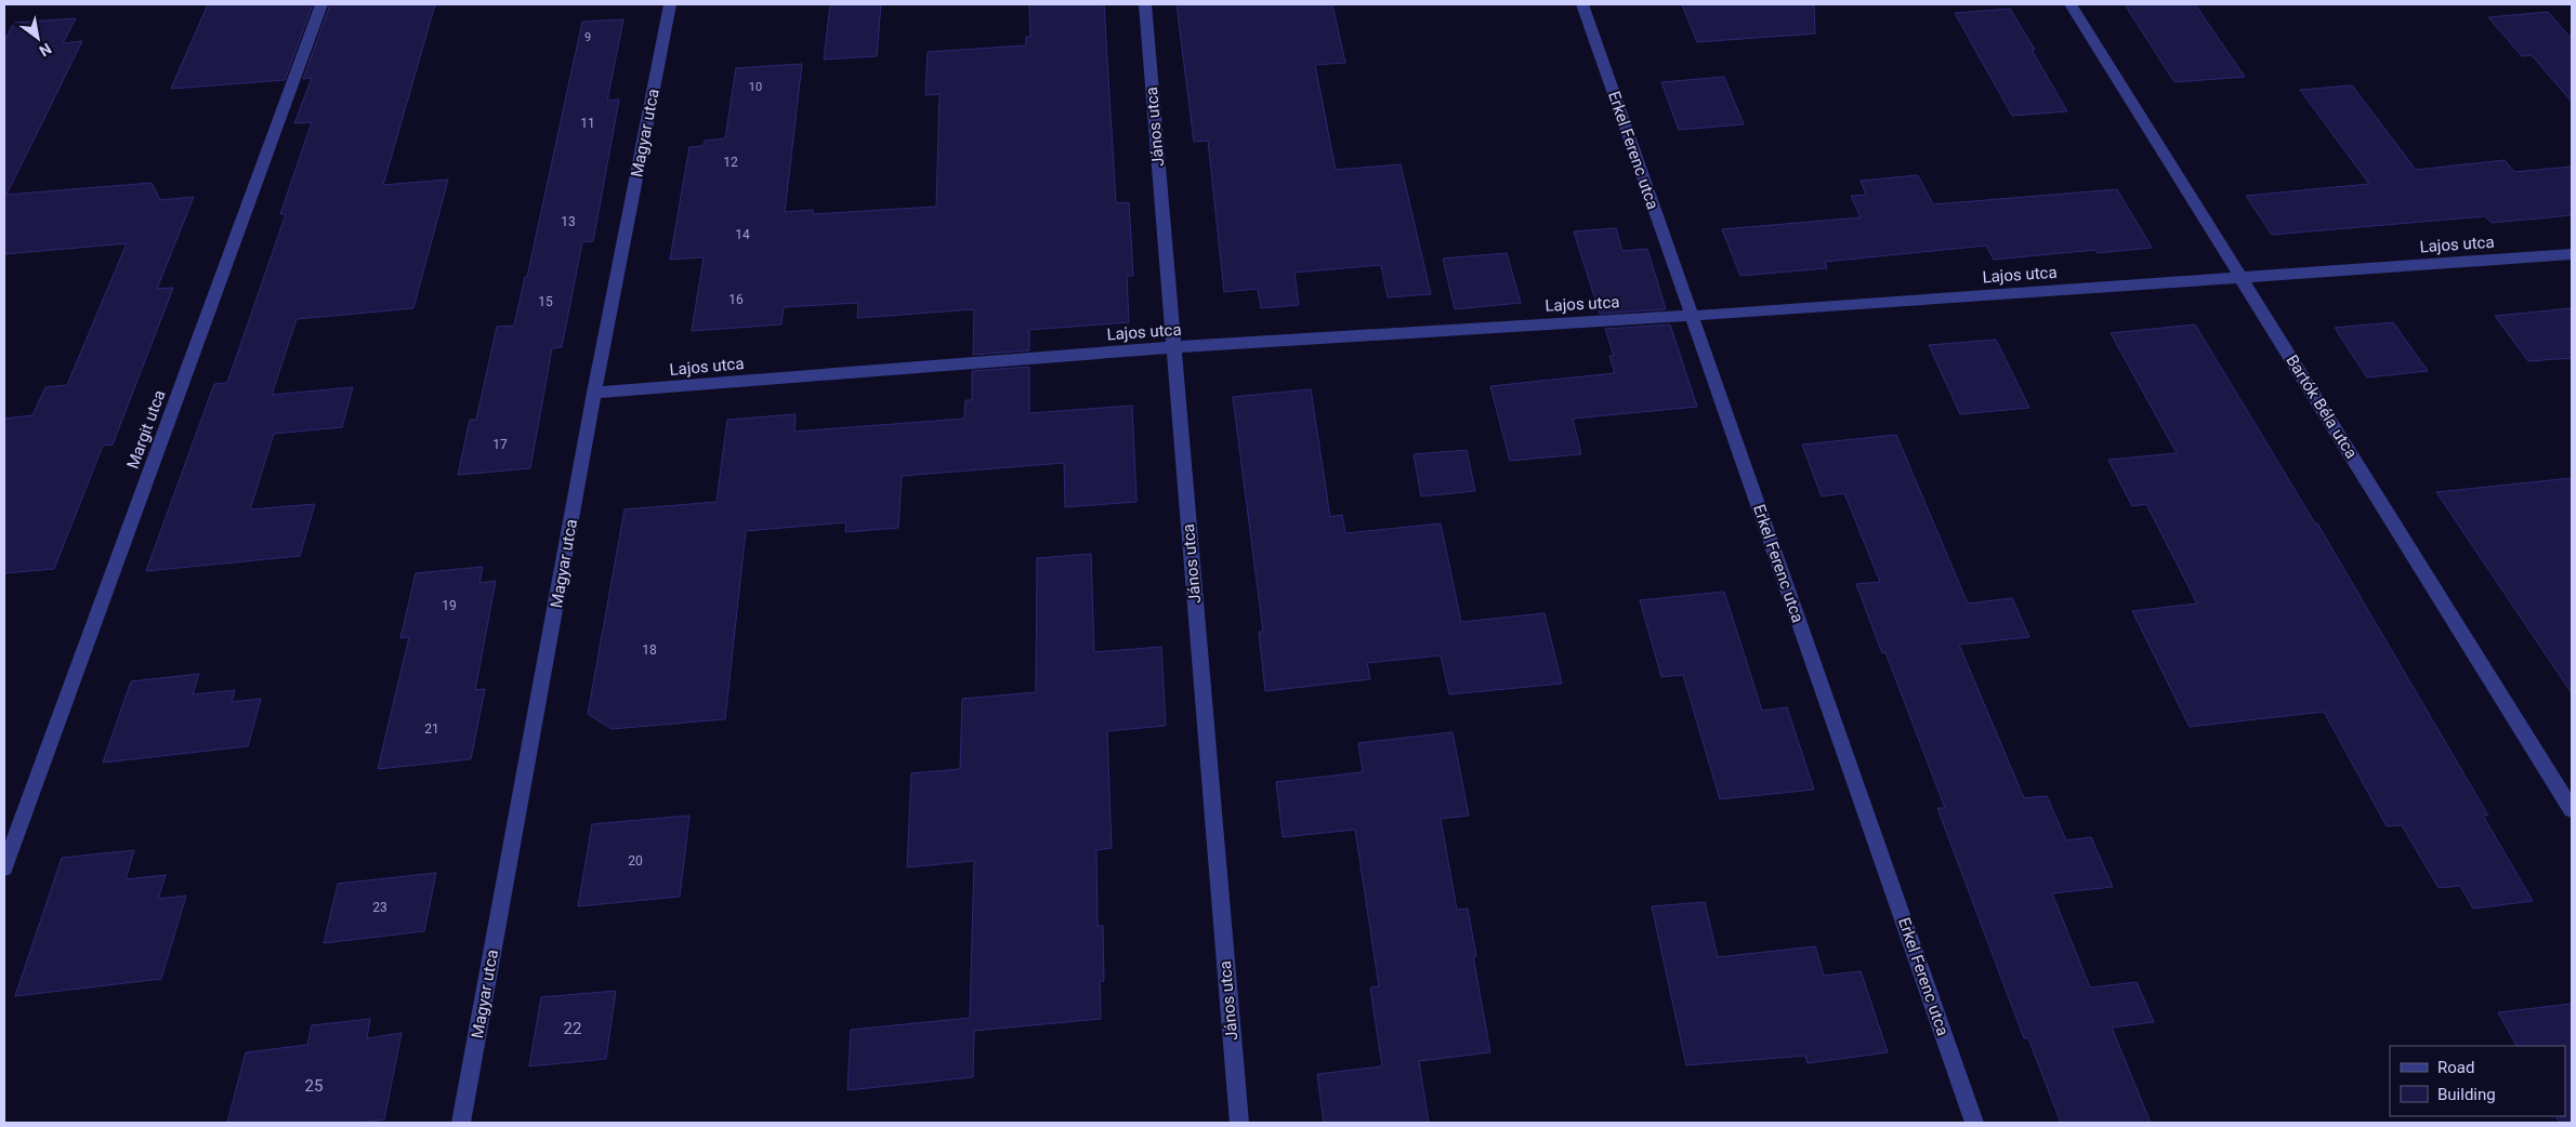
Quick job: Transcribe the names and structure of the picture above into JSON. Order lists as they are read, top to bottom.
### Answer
{
  "streets": {
    "street": [
      "János utca",
      "Magyar utca",
      "Erkel Ferenc utca",
      "Lajos utca",
      "Bartók Béla utca",
      "Margit utca"
    ]
  },
  "crossings": [
    ["János utca", "Lajos utca"],
    ["Magyar utca", "Lajos utca"],
    ["Erkel Ferenc utca", "Lajos utca"],
    ["Lajos utca", "Bartók Béla utca"]
  ],
  "house_numbers": [
    "9",
    "10",
    "11",
    "12",
    "13",
    "14",
    "16",
    "15",
    "17",
    "19",
    "18",
    "21",
    "20",
    "23",
    "22",
    "25"
  ],
  "legend": ["Road", "Building"],
  "north": "bottom right"
}
